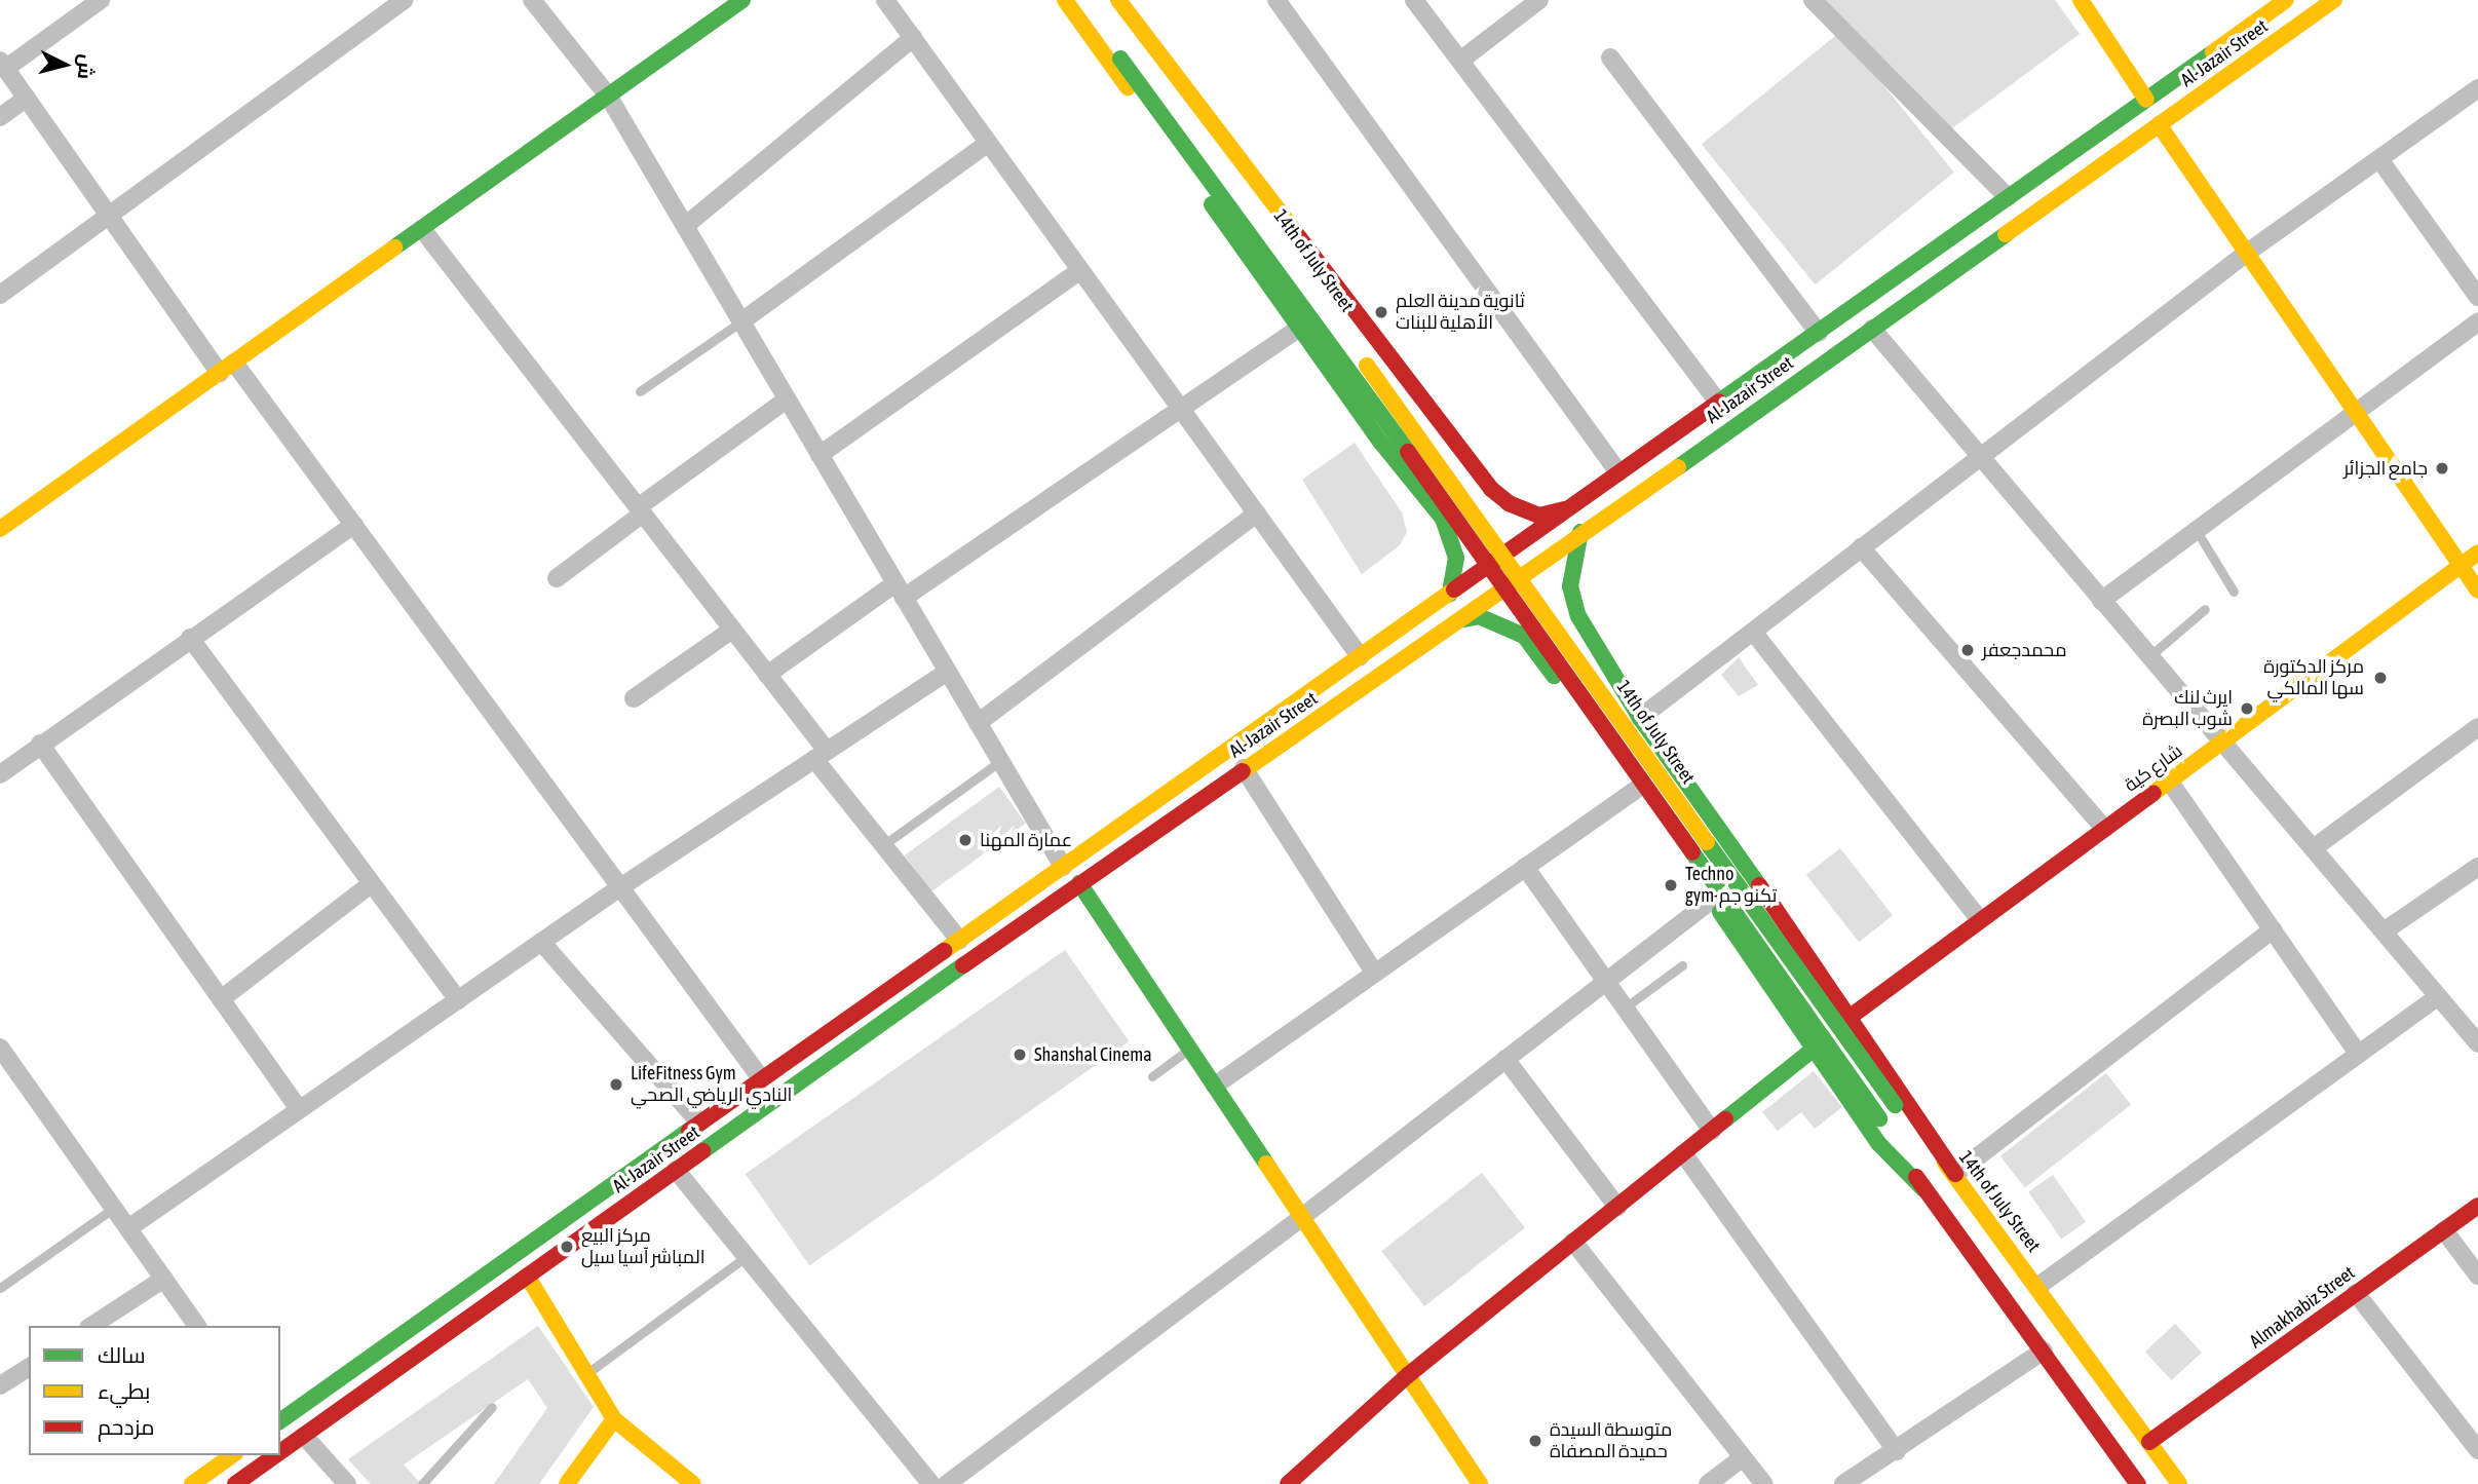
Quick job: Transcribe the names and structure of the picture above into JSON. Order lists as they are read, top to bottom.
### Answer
{
  "streets": {
    "main road": [
      "Al-Jazair Street",
      "14th of July Street",
      "شارع كية",
      "Almakhabiz Street"
    ]
  },
  "crossings": [
    ["14th of July Street", "Almakhabiz Street"]
  ],
  "places": [
    "ثانوية مدينة العلم الأهلية للبنات",
    "جامع الجزائر",
    "محمدجعفر",
    "مركز الدكتورة سها المالكي",
    "ايرث لنك شوب البصرة",
    "عمارة المهنا",
    "Techno gym-تكنو جم",
    "Shanshal Cinema",
    "LifeFitness Gym النادي الرياضي الصحي",
    "مركز البيع المباشر آسيا سيل",
    "متوسطة السيدة حميدة المصفاة"
  ],
  "legend": ["سالك", "بطيء", "مزدحم"],
  "north": "right"
}
